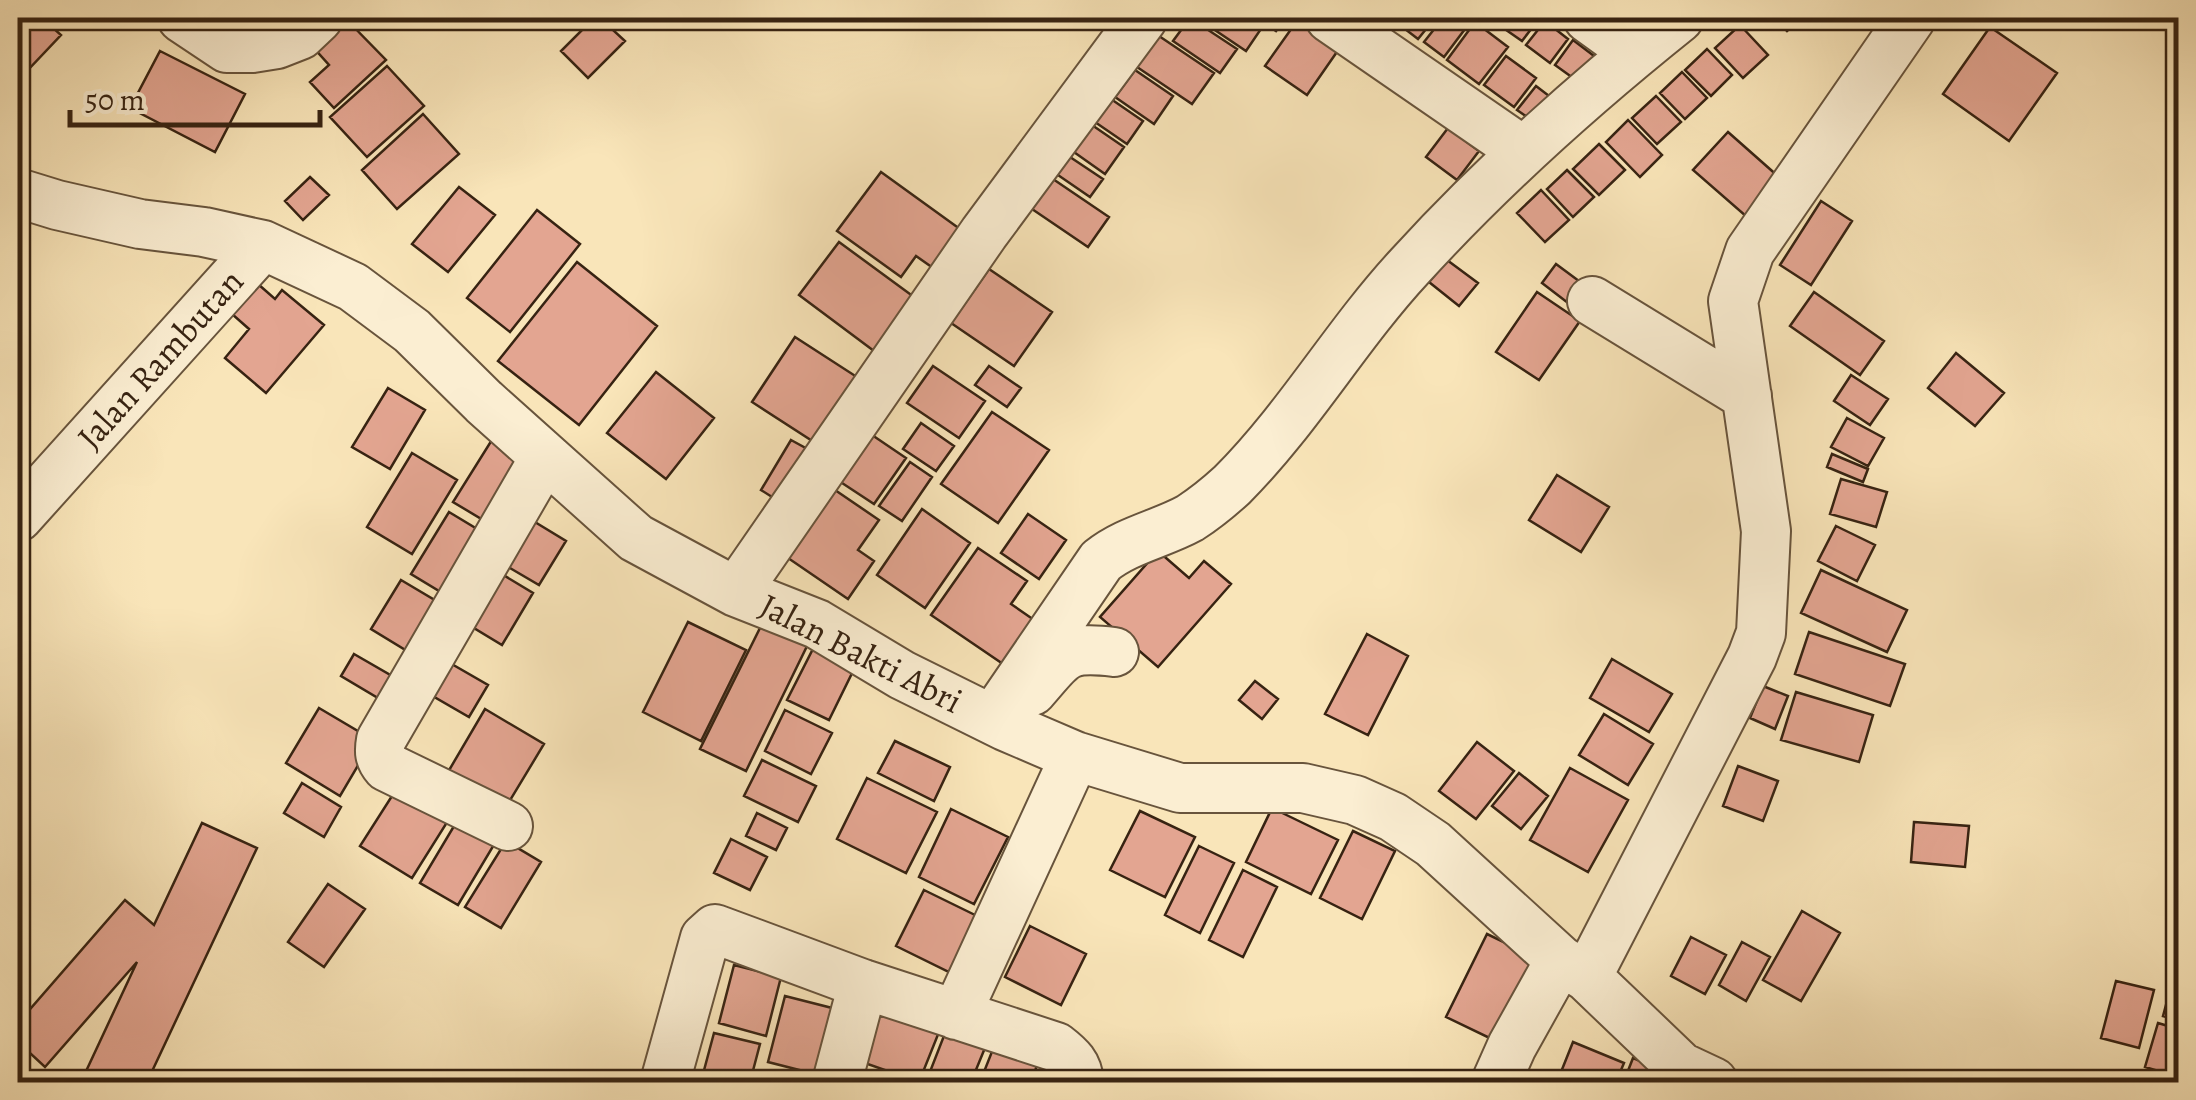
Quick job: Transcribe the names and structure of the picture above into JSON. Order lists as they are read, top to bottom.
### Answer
{
  "streets": {
    "street": ["Jalan Rambutan", "Jalan Bakti Abri"]
  },
  "crossings": [
    ["Jalan Rambutan", "Jalan Bakti Abri"]
  ],
  "scale_bar": "50 m"
}
